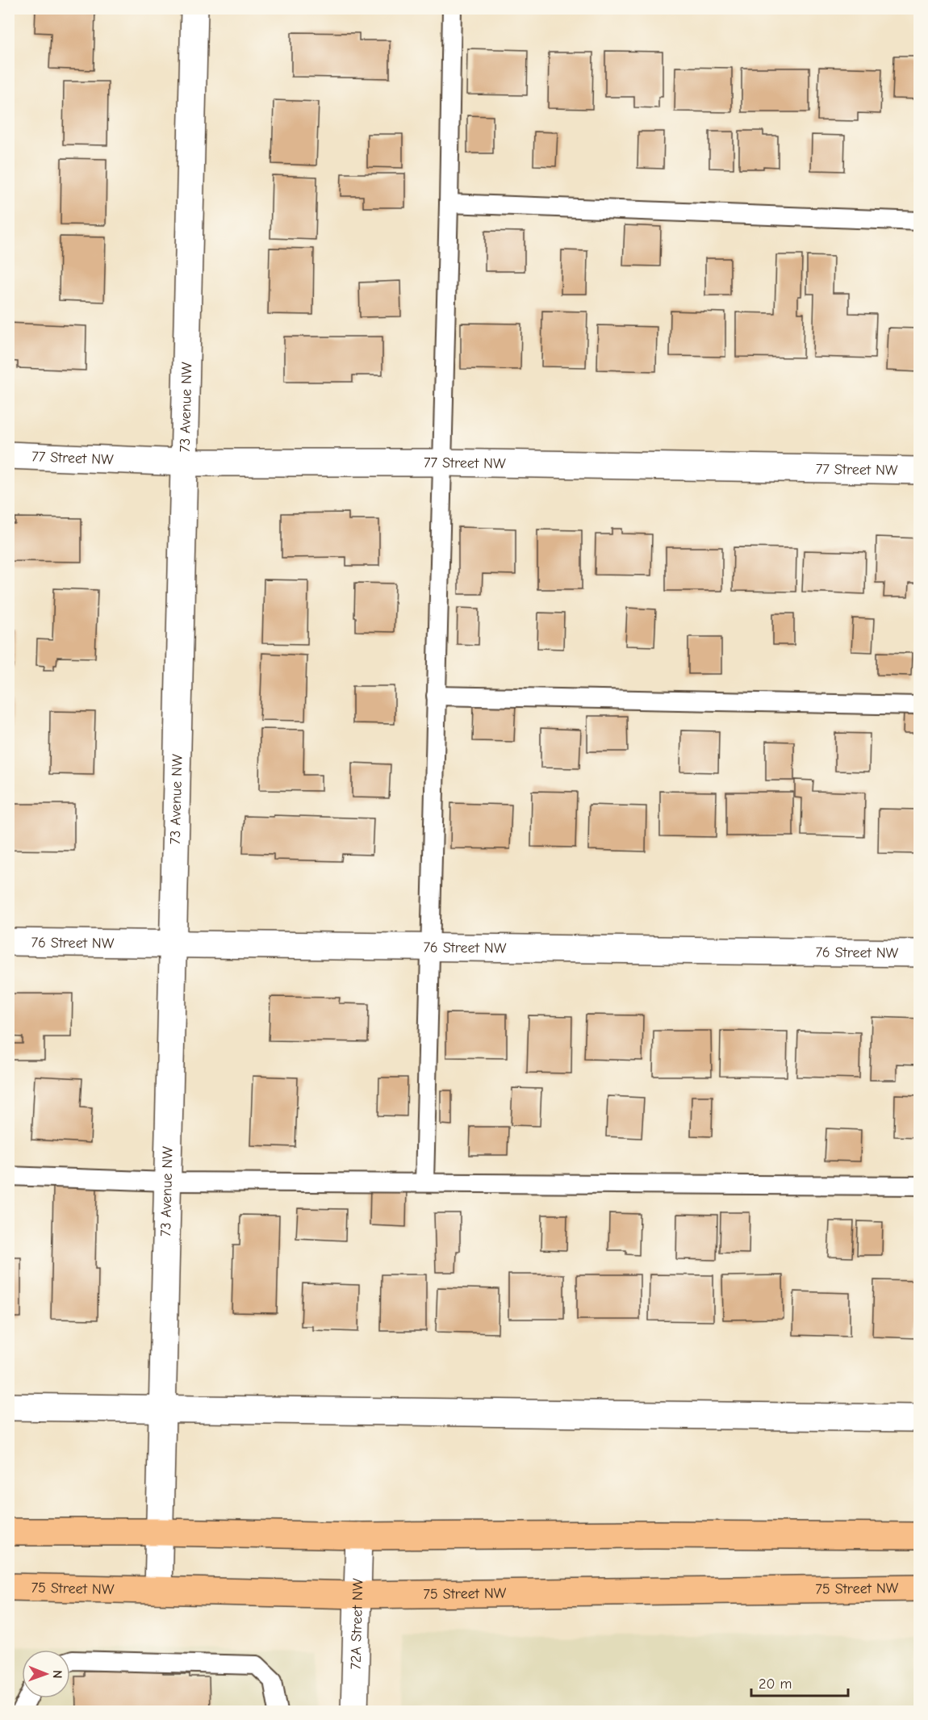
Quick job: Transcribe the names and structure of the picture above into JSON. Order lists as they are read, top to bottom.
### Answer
{
  "streets": {
    "main road": ["75 Street NW"],
    "street": [
      "73 Avenue NW",
      "77 Street NW",
      "76 Street NW",
      "72A Street NW"
    ]
  },
  "crossings": [
    ["73 Avenue NW", "77 Street NW"],
    ["73 Avenue NW", "76 Street NW"],
    ["73 Avenue NW", "75 Street NW"],
    ["75 Street NW", "72A Street NW"]
  ],
  "scale_bar": "20 m",
  "north": "right"
}
